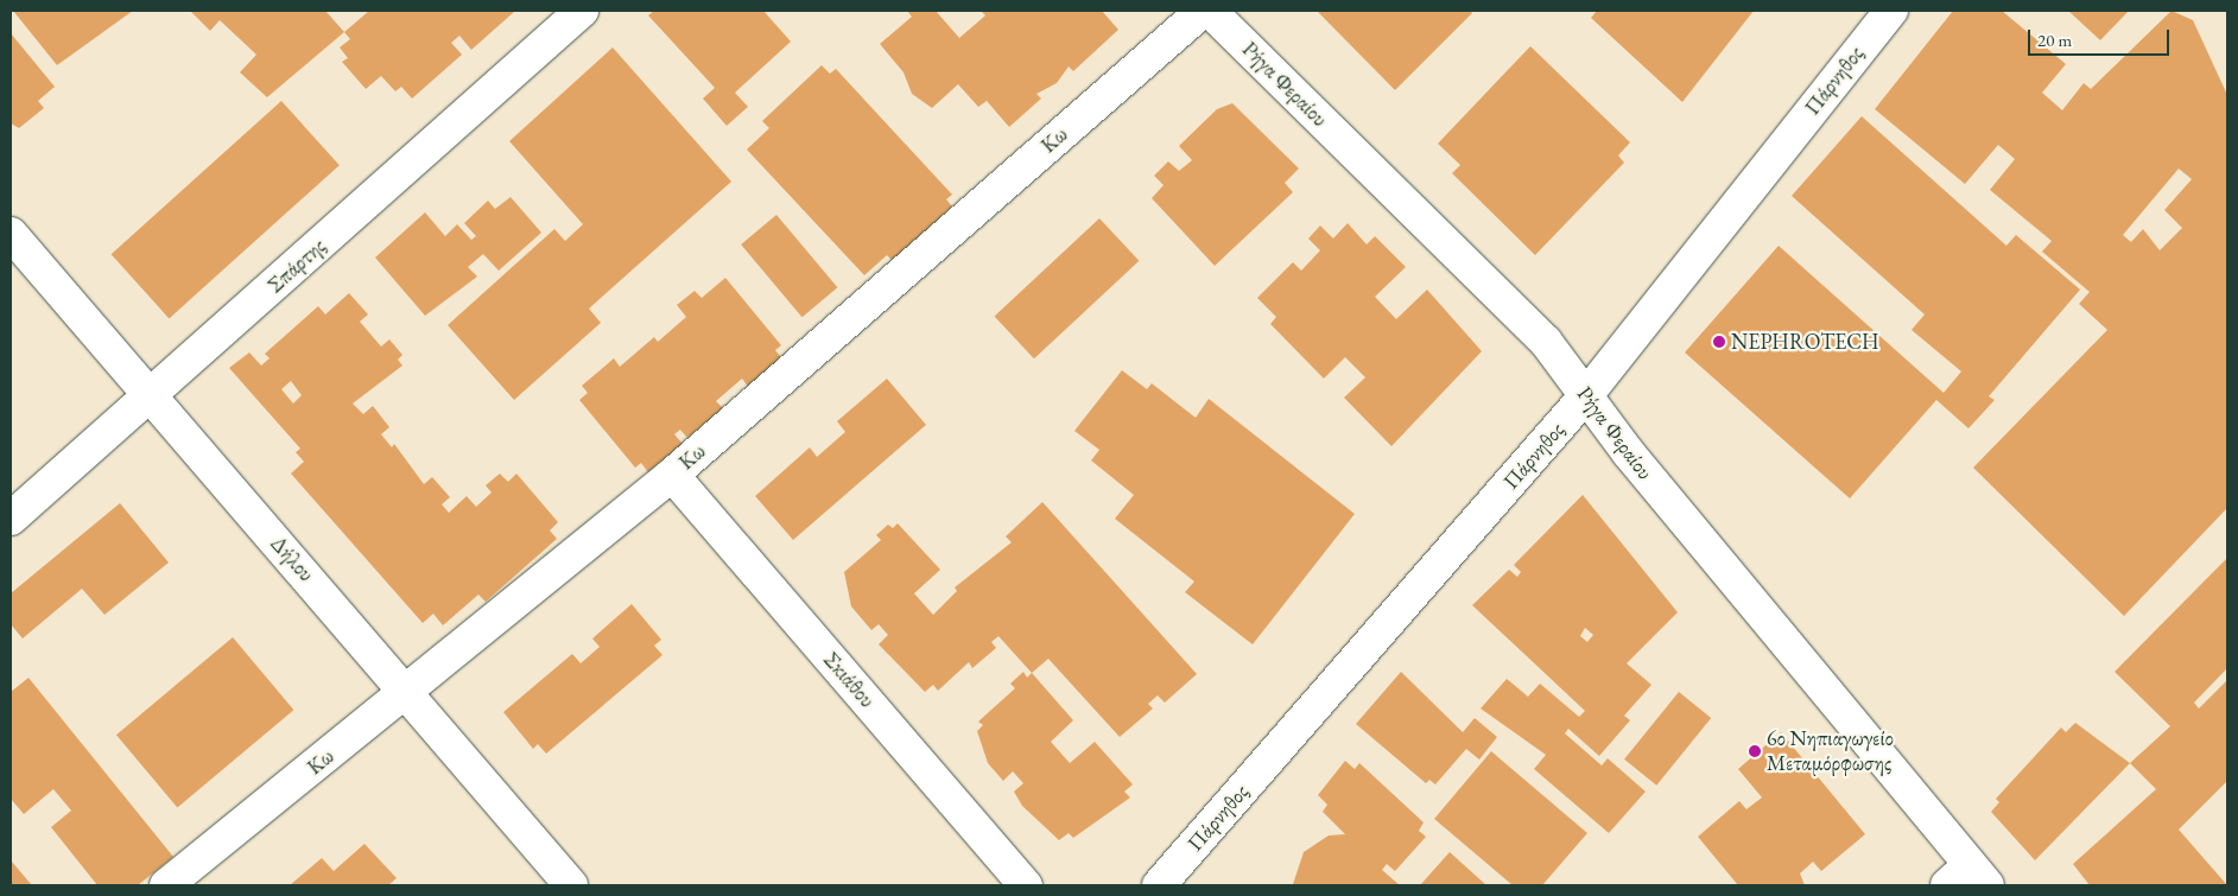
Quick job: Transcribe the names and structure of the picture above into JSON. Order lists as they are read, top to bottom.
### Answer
{
  "streets": {
    "street": [
      "Πάρνηθος",
      "Ρήγα Φεραίου",
      "Κω",
      "Σπάρτης",
      "Δήλου",
      "Σκιάθου"
    ]
  },
  "crossings": [
    ["Πάρνηθος", "Ρήγα Φεραίου"],
    ["Κω", "Δήλου"],
    ["Κω", "Σκιάθου"],
    ["Σπάρτης", "Δήλου"]
  ],
  "places": ["NEPHROTECH", "6ο Νηπιαγωγείο Μεταμόρφωσης"],
  "scale_bar": "20 m"
}
